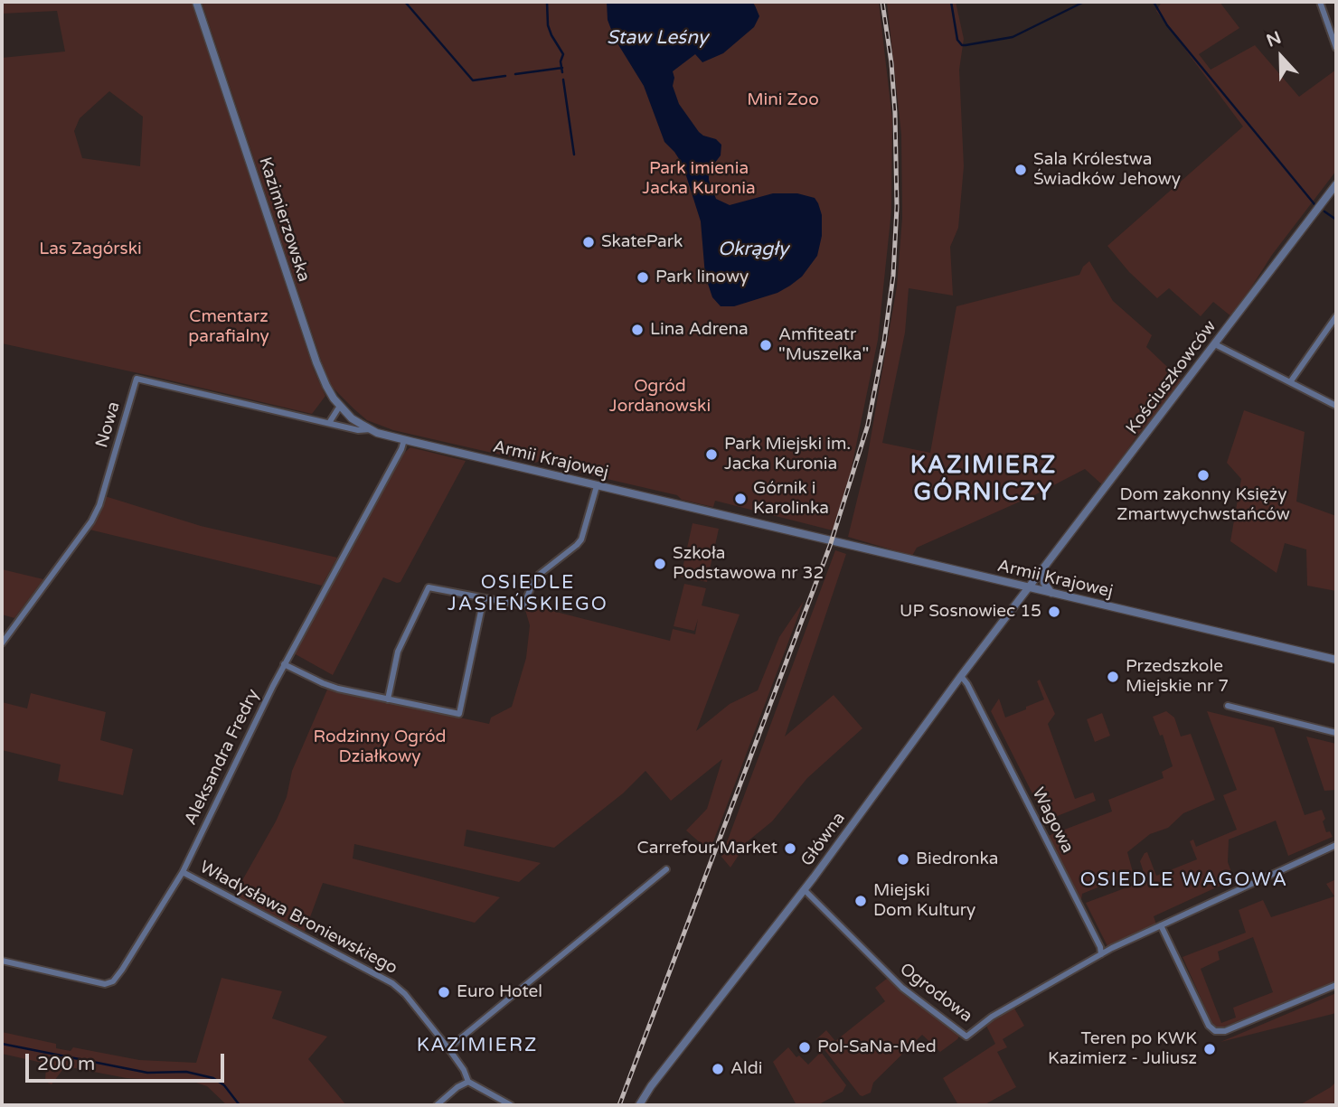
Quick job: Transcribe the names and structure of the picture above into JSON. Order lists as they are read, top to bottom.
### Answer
{
  "streets": {
    "street": [
      "Kazimierzowska",
      "Kościuszkowców",
      "Nowa",
      "Armii Krajowej",
      "Aleksandra Fredry",
      "Wagowa",
      "Główna",
      "Władysława Broniewskiego",
      "Ogrodowa"
    ]
  },
  "crossings": [
    ["Kazimierzowska", "Nowa"],
    ["Kazimierzowska", "Armii Krajowej"],
    ["Kościuszkowców", "Armii Krajowej"],
    ["Kościuszkowców", "Główna"],
    ["Nowa", "Armii Krajowej"],
    ["Armii Krajowej", "Aleksandra Fredry"],
    ["Armii Krajowej", "Główna"],
    ["Aleksandra Fredry", "Władysława Broniewskiego"],
    ["Wagowa", "Główna"],
    ["Wagowa", "Ogrodowa"],
    ["Główna", "Ogrodowa"]
  ],
  "districts": [
    "KAZIMIERZ GÓRNICZY",
    "OSIEDLE JASIEŃSKIEGO",
    "OSIEDLE WAGOWA",
    "KAZIMIERZ"
  ],
  "water": ["Staw Leśny", "Okrągły"],
  "parks": [
    "Mini Zoo",
    "Park imienia Jacka Kuronia",
    "Las Zagórski",
    "Cmentarz parafialny",
    "Ogród Jordanowski",
    "Rodzinny Ogród Działkowy"
  ],
  "places": [
    "Sala Królestwa Świadków Jehowy",
    "SkatePark",
    "Park linowy",
    "Lina Adrena",
    "Amfiteatr \"Muszelka\"",
    "Park Miejski im. Jacka Kuronia",
    "Dom zakonny Księży Zmartwychwstańców",
    "Górnik i Karolinka",
    "Szkoła Podstawowa nr 32",
    "UP Sosnowiec 15",
    "Przedszkole Miejskie nr 7",
    "Carrefour Market",
    "Biedronka",
    "Miejski Dom Kultury",
    "Euro Hotel",
    "Pol-SaNa-Med",
    "Teren po KWK Kazimierz - Juliusz",
    "Aldi"
  ],
  "scale_bar": "200 m",
  "north": "top"
}
